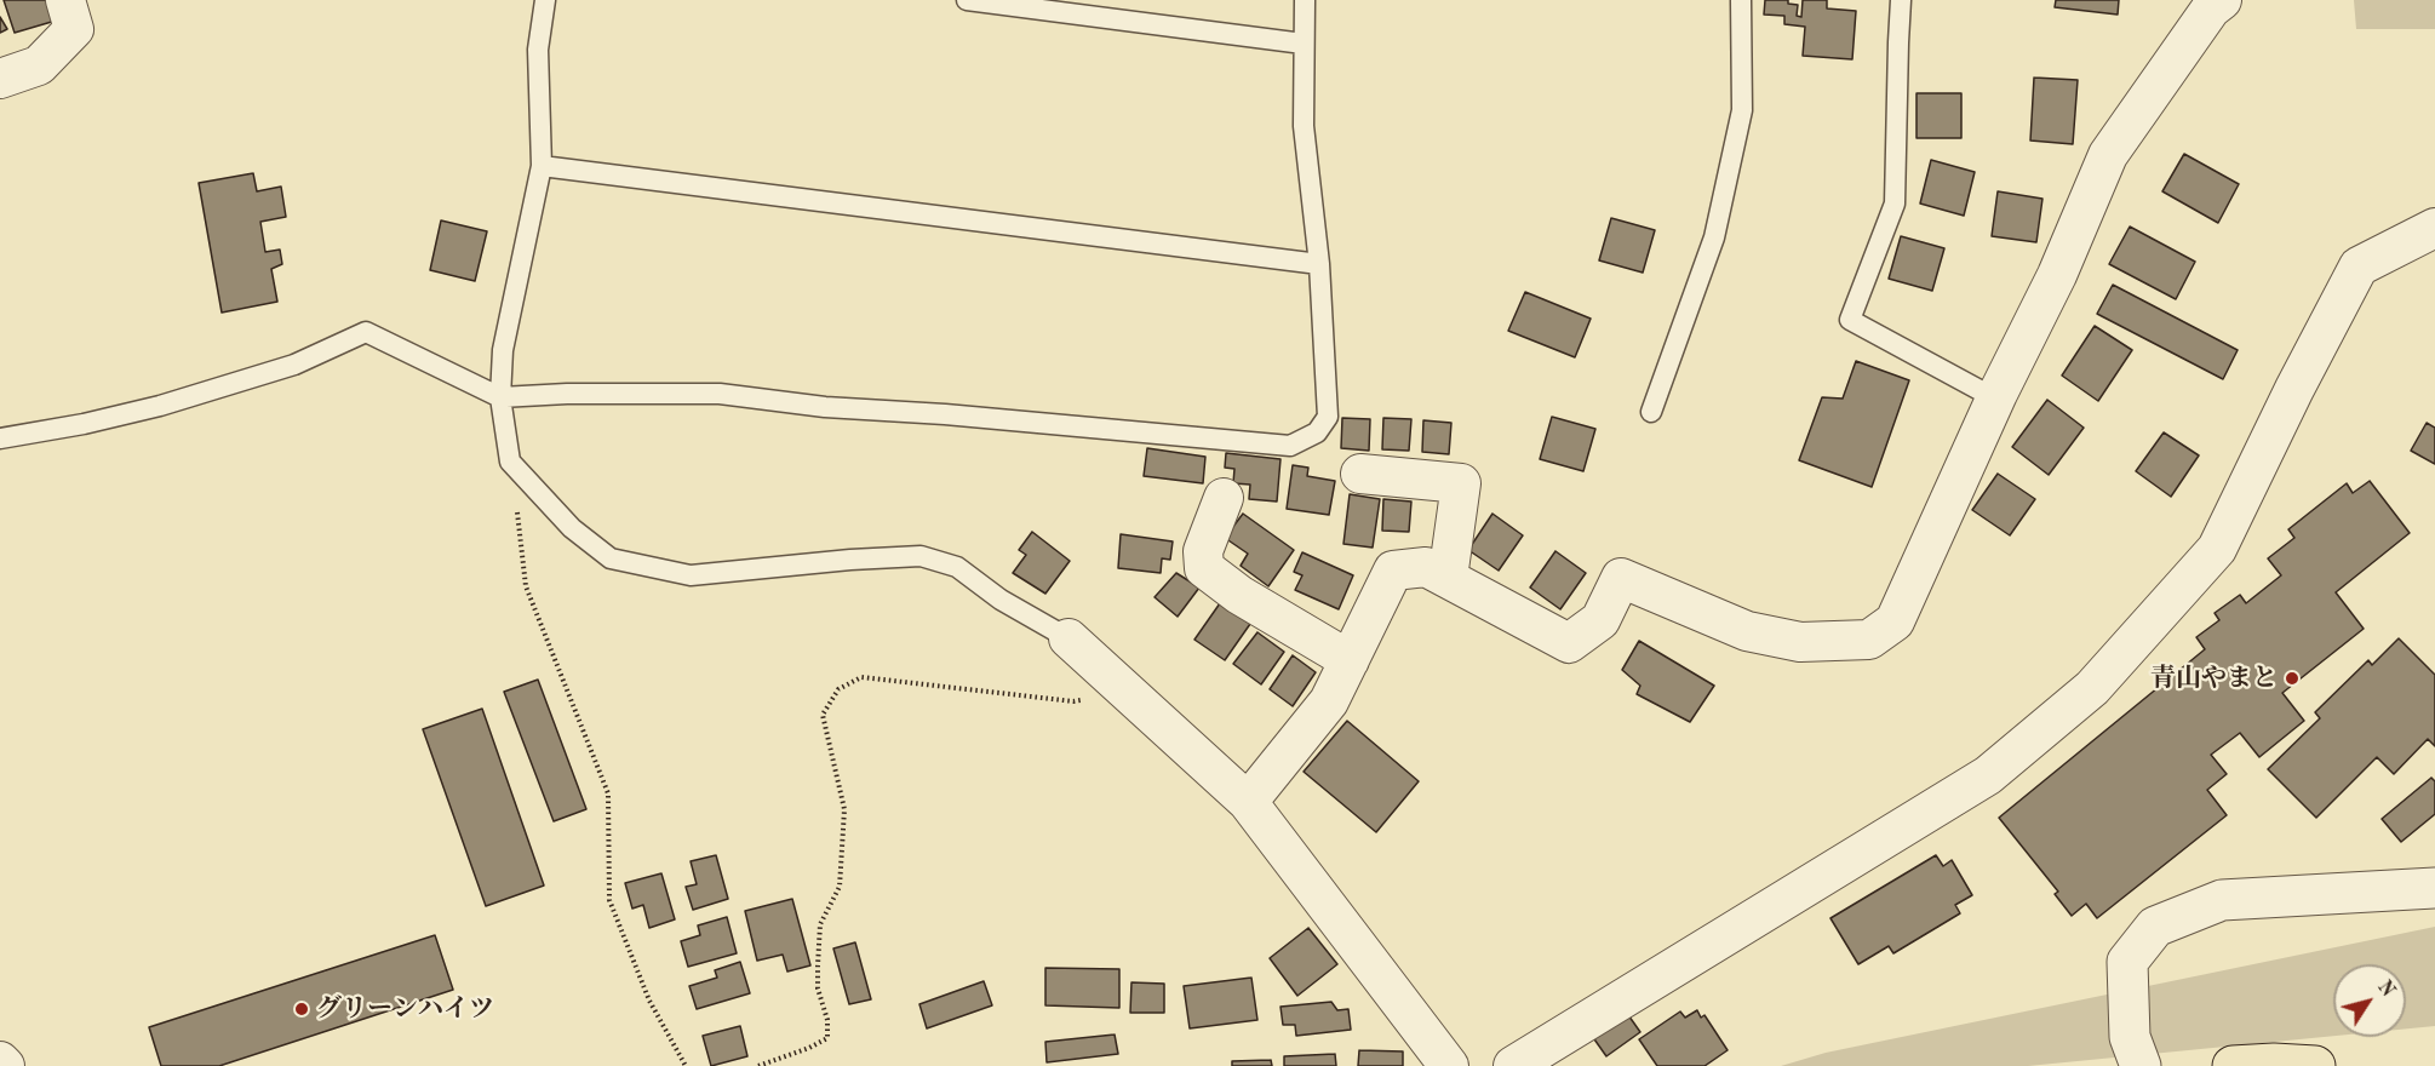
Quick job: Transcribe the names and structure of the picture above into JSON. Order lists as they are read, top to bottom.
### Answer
{
  "places": ["青山やまと", "グリーンハイツ"],
  "north": "top right"
}
